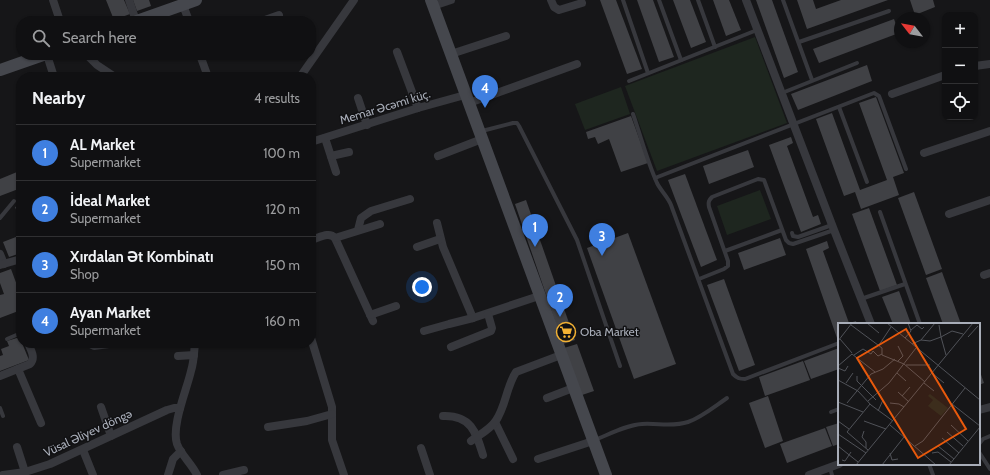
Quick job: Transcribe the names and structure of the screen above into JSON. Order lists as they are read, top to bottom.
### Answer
{
  "streets": {
    "street": ["Memar Əcəmi küç.", "Vüsal Əliyev döngə"]
  },
  "places": {
    "supermarket": ["Oba Market"]
  },
  "north": "top left",
  "page": {
    "map_buttons": ["+", "−"],
    "search": "Search here",
    "heading": ["Nearby", "4 results"],
    "pins": [
      "4",
      "1",
      "3",
      "2"
    ],
    "list": [
      {
        "mark": "1",
        "name": "AL Market",
        "note": "Supermarket",
        "value": "100 m"
      },
      {
        "mark": "2",
        "name": "İdeal Market",
        "note": "Supermarket",
        "value": "120 m"
      },
      {
        "mark": "3",
        "name": "Xırdalan Ət Kombinatı",
        "note": "Shop",
        "value": "150 m"
      },
      {
        "mark": "4",
        "name": "Ayan Market",
        "note": "Supermarket",
        "value": "160 m"
      }
    ]
  }
}
